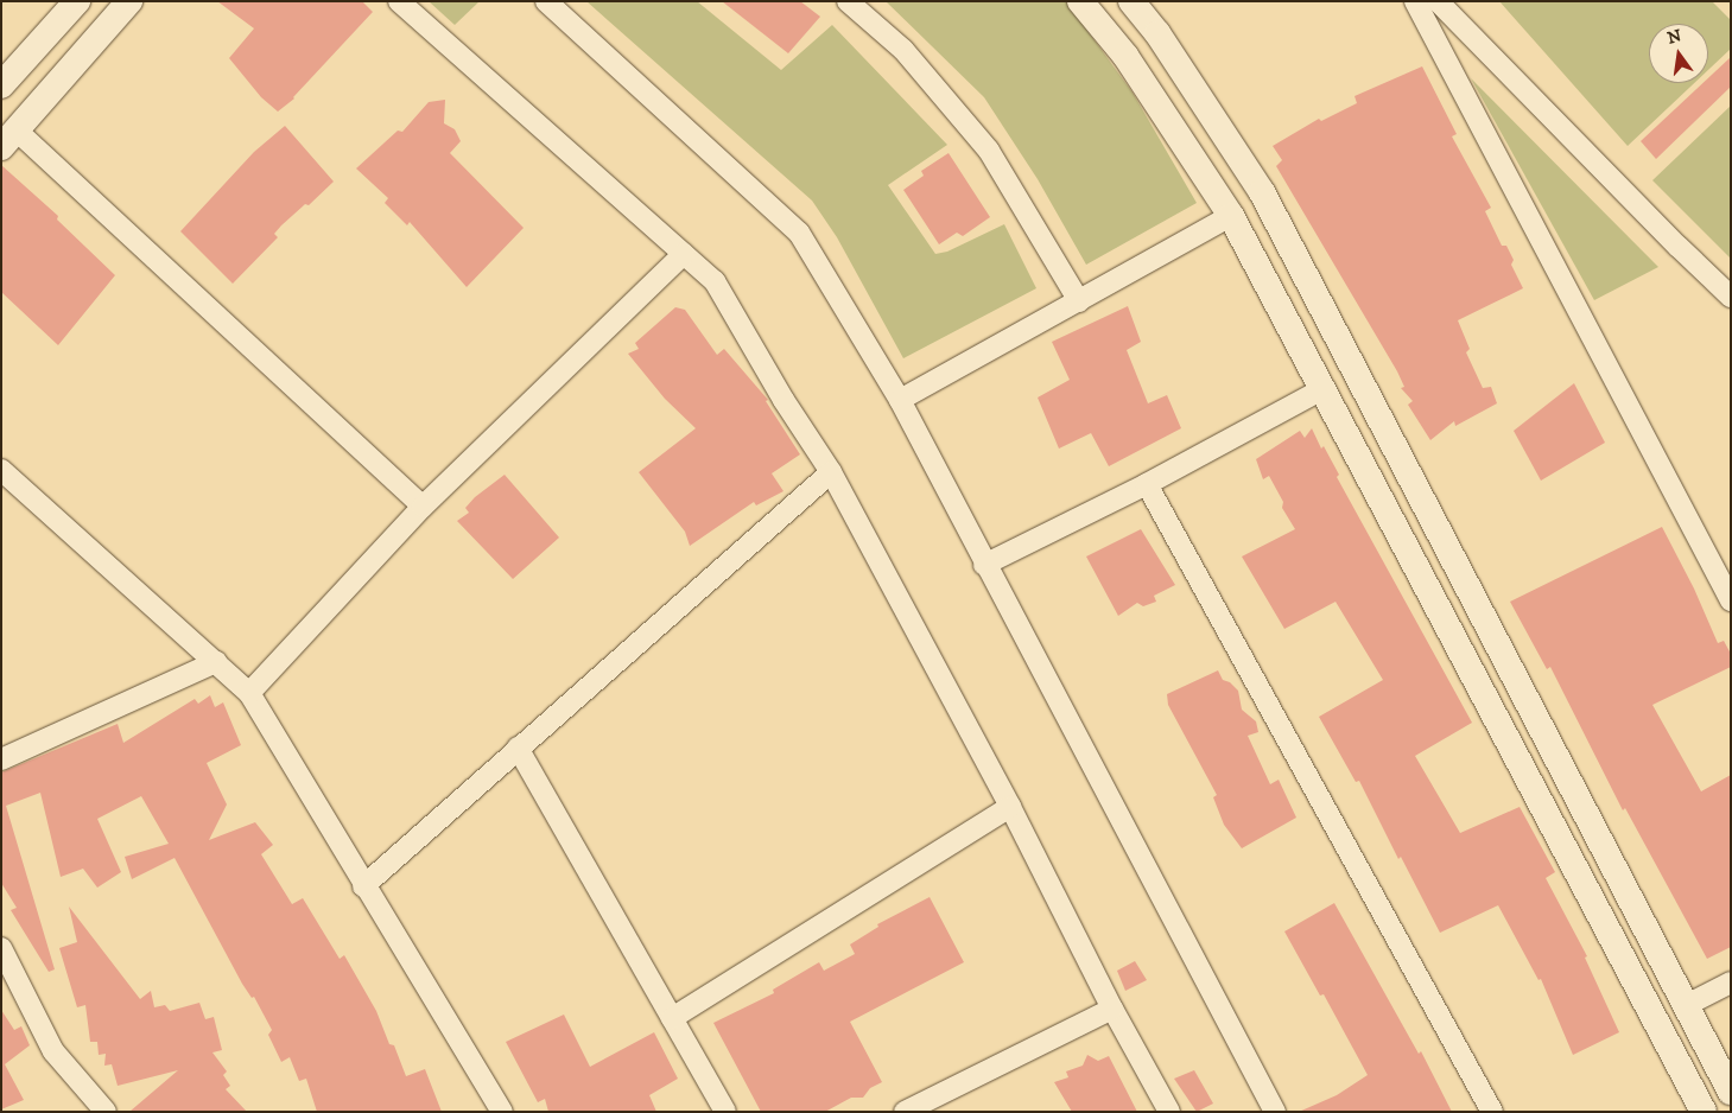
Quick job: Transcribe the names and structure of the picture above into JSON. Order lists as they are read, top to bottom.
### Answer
{
  "north": "top"
}
